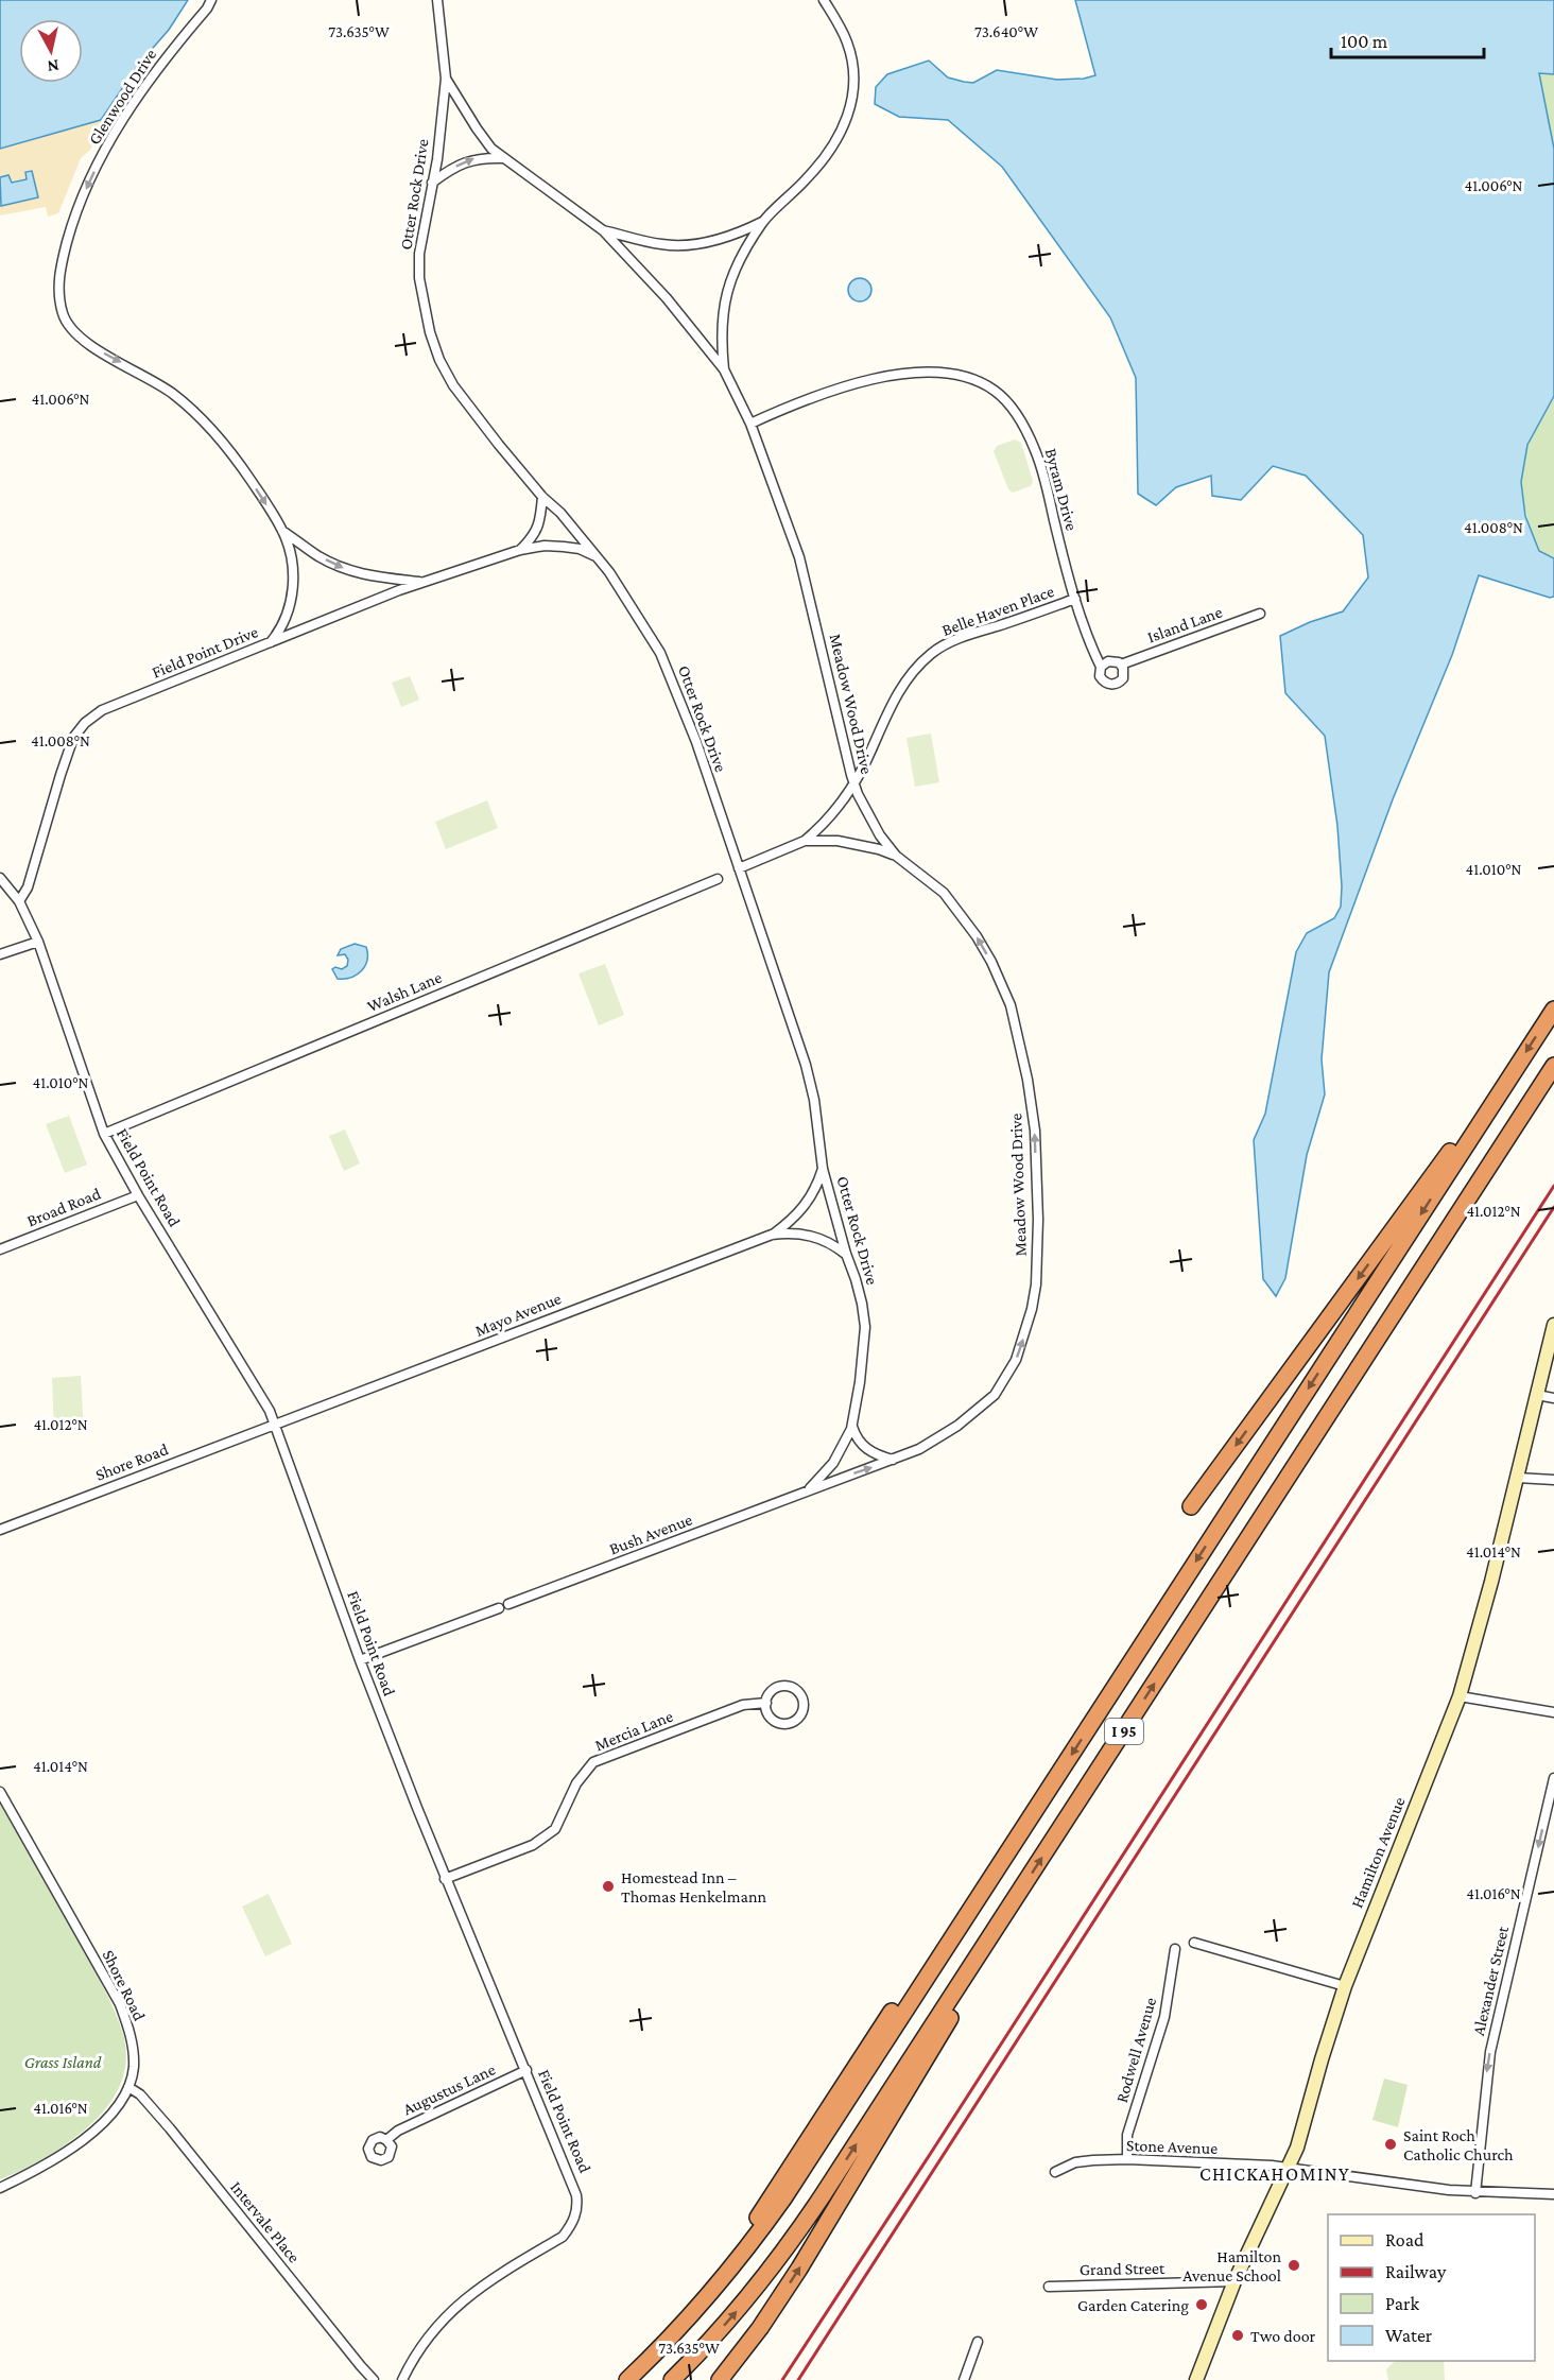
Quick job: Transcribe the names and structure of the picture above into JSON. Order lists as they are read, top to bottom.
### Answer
{
  "streets": {
    "highway": ["I 95"],
    "main road": ["Hamilton Avenue"],
    "street": [
      "Glenwood Drive",
      "Otter Rock Drive",
      "Byram Drive",
      "Belle Haven Place",
      "Island Lane",
      "Field Point Drive",
      "Meadow Wood Drive",
      "Walsh Lane",
      "Field Point Road",
      "Broad Road",
      "Mayo Avenue",
      "Shore Road",
      "Bush Avenue",
      "Mercia Lane",
      "Alexander Street",
      "Rodwell Avenue",
      "Augustus Lane",
      "Stone Avenue",
      "Intervale Place",
      "Grand Street"
    ]
  },
  "crossings": [
    ["Glenwood Drive", "Field Point Drive"],
    ["Otter Rock Drive", "Field Point Drive"],
    ["Otter Rock Drive", "Meadow Wood Drive"],
    ["Otter Rock Drive", "Mayo Avenue"],
    ["Otter Rock Drive", "Bush Avenue"],
    ["Byram Drive", "Belle Haven Place"],
    ["Byram Drive", "Island Lane"],
    ["Byram Drive", "Meadow Wood Drive"],
    ["Belle Haven Place", "Meadow Wood Drive"],
    ["Field Point Drive", "Field Point Road"],
    ["Meadow Wood Drive", "Bush Avenue"],
    ["Walsh Lane", "Field Point Road"],
    ["Field Point Road", "Broad Road"],
    ["Field Point Road", "Mayo Avenue"],
    ["Field Point Road", "Shore Road"],
    ["Field Point Road", "Bush Avenue"],
    ["Field Point Road", "Mercia Lane"],
    ["Field Point Road", "Augustus Lane"],
    ["Mayo Avenue", "Shore Road"],
    ["Shore Road", "Intervale Place"],
    ["Hamilton Avenue", "Stone Avenue"],
    ["Hamilton Avenue", "Grand Street"],
    ["Alexander Street", "Stone Avenue"],
    ["Rodwell Avenue", "Stone Avenue"]
  ],
  "one_way": ["Alexander Street"],
  "districts": ["CHICKAHOMINY"],
  "parks": ["Grass Island"],
  "places": [
    "Homestead Inn – Thomas Henkelmann",
    "Saint Roch Catholic Church",
    "Hamilton Avenue School",
    "Garden Catering",
    "Two door"
  ],
  "legend": [
    "Road",
    "Railway",
    "Park",
    "Water"
  ],
  "scale_bar": "100 m",
  "north": "bottom",
  "coordinates": [
    "73.635°W",
    "73.640°W",
    "41.006°N",
    "41.008°N",
    "41.010°N",
    "41.012°N",
    "41.014°N",
    "41.016°N"
  ]
}
